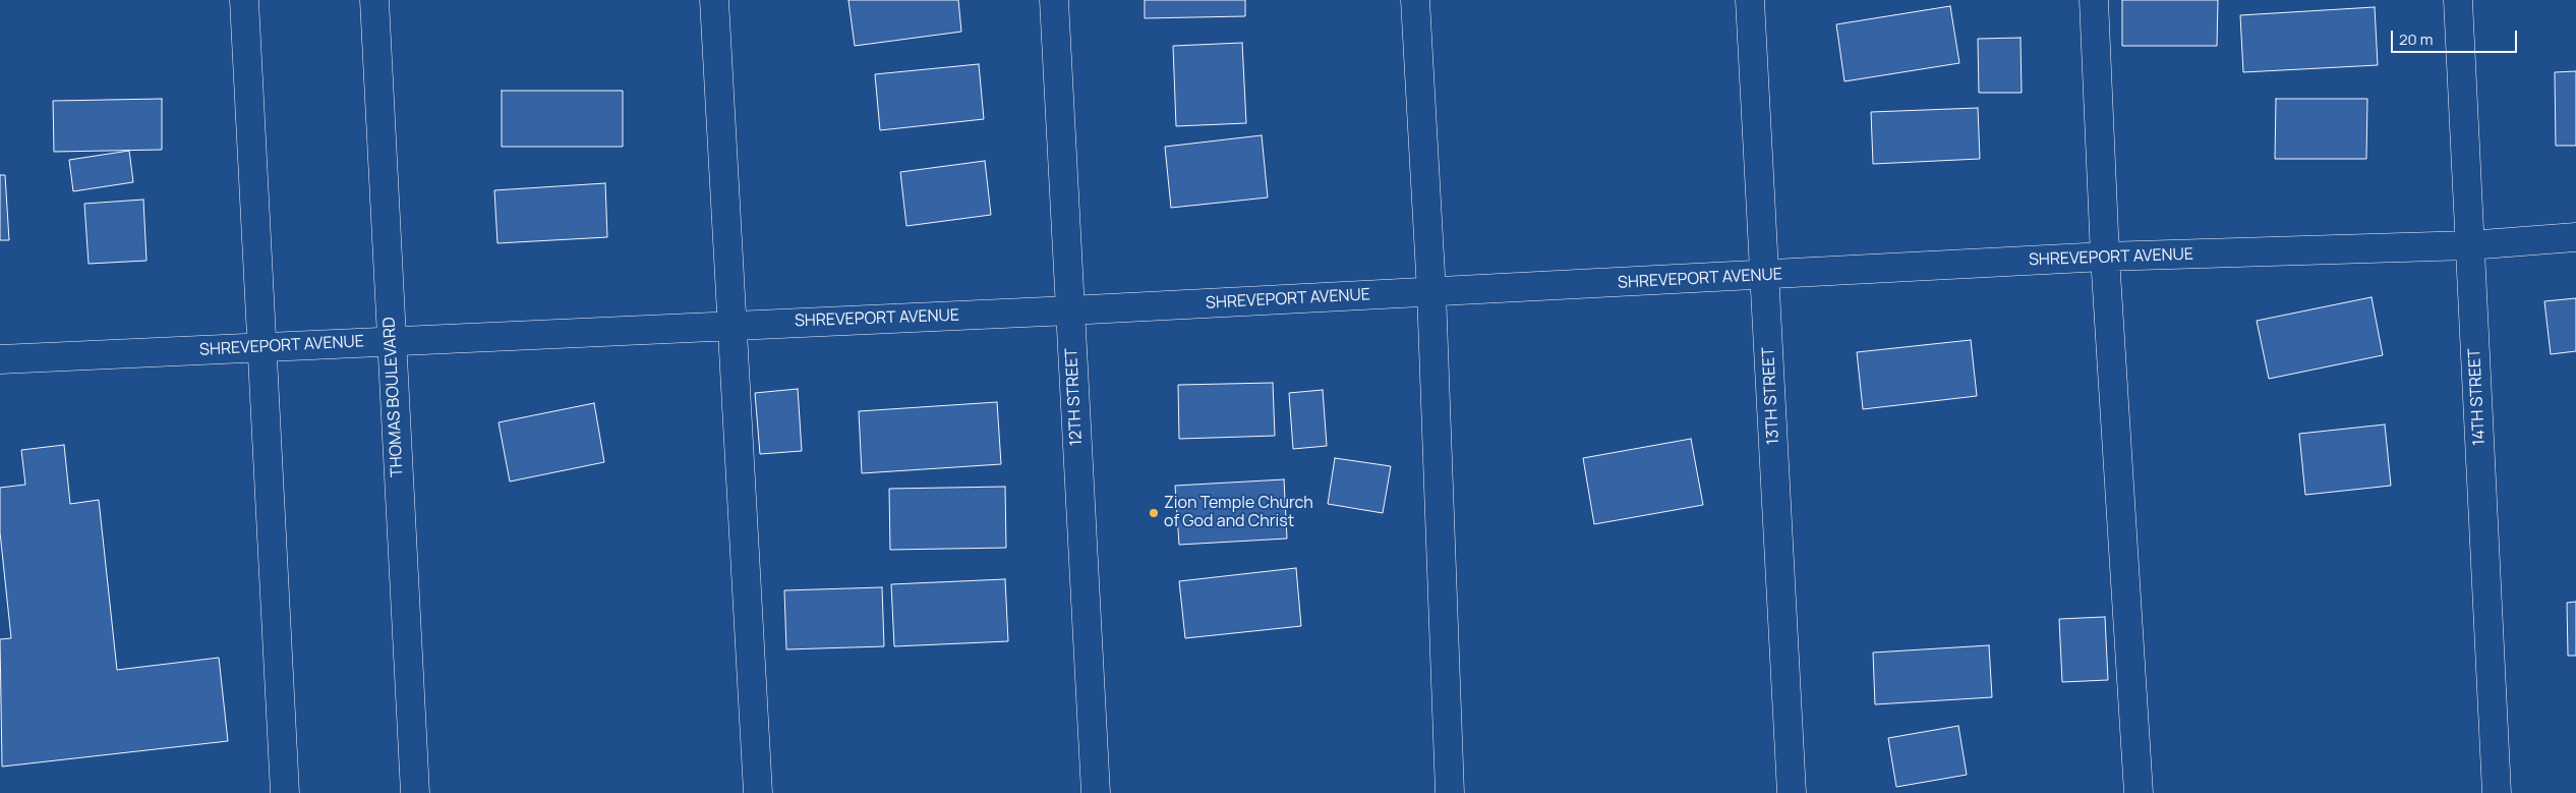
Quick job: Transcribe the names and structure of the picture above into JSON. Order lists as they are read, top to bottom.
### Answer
{
  "streets": {
    "street": [
      "SHREVEPORT AVENUE",
      "13TH STREET",
      "THOMAS BOULEVARD",
      "12TH STREET",
      "14TH STREET"
    ]
  },
  "crossings": [
    ["SHREVEPORT AVENUE", "13TH STREET"],
    ["SHREVEPORT AVENUE", "THOMAS BOULEVARD"],
    ["SHREVEPORT AVENUE", "12TH STREET"],
    ["SHREVEPORT AVENUE", "14TH STREET"]
  ],
  "places": ["Zion Temple Church of God and Christ"],
  "scale_bar": "20 m"
}
